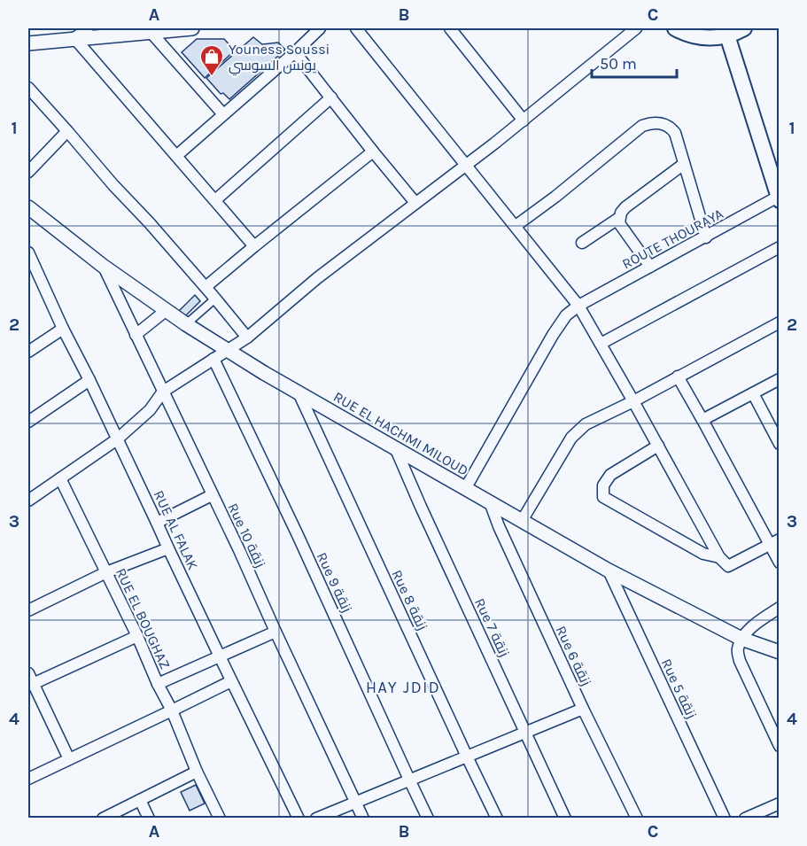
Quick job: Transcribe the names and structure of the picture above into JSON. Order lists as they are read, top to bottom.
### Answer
{
  "streets": {
    "street": [
      "ROUTE THOURAYA",
      "RUE EL HACHMI MILOUD",
      "RUE AL FALAK",
      "Rue 10 زنقة",
      "Rue 9 زنقة",
      "Rue 8 زنقة",
      "RUE EL BOUGHAZ",
      "Rue 7 زنقة",
      "Rue 6 زنقة",
      "Rue 5 زنقة"
    ]
  },
  "crossings": [
    ["ROUTE THOURAYA", "RUE EL HACHMI MILOUD"],
    ["RUE EL HACHMI MILOUD", "Rue 10 زنقة"],
    ["RUE EL HACHMI MILOUD", "Rue 8 زنقة"],
    ["RUE EL HACHMI MILOUD", "Rue 7 زنقة"],
    ["RUE EL HACHMI MILOUD", "Rue 6 زنقة"],
    ["RUE EL HACHMI MILOUD", "Rue 5 زنقة"]
  ],
  "districts": ["HAY JDID"],
  "places": {
    "shop": ["Youness Soussi يونس السوسي"]
  },
  "scale_bar": "50 m",
  "grid": {
    "columns": ["A", "B", "C"],
    "rows": [
      "1",
      "2",
      "3",
      "4"
    ]
  }
}
